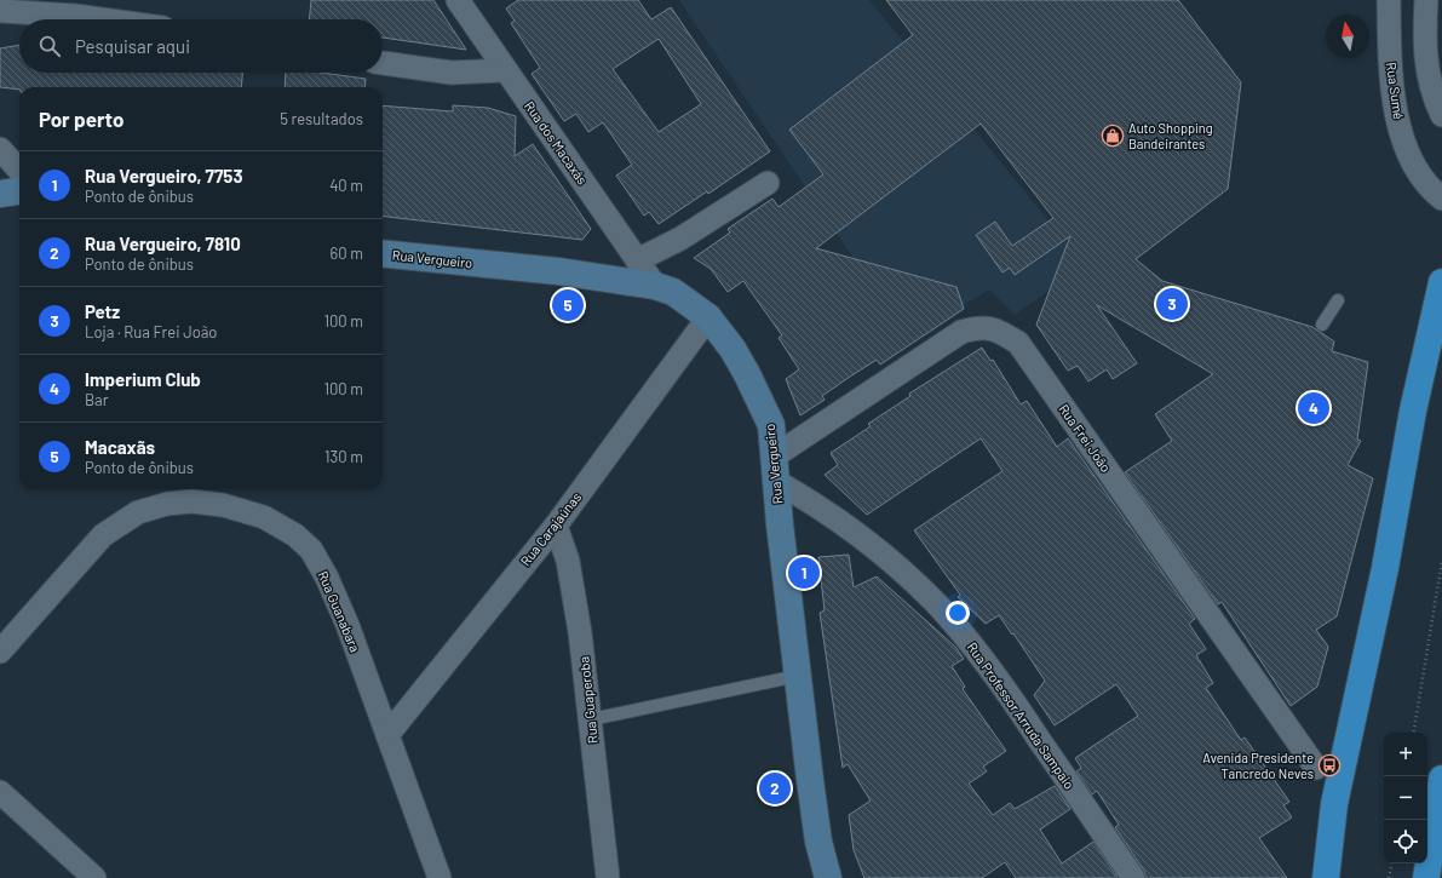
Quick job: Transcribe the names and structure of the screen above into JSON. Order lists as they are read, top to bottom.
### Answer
{
  "streets": {
    "main road": ["Rua Vergueiro"],
    "street": [
      "Rua Sumé",
      "Rua dos Macaxás",
      "Rua Frei João",
      "Rua Carajaúnas",
      "Rua Guanabara",
      "Rua Guaperoba",
      "Rua Professor Arruda Sampaio"
    ]
  },
  "crossings": [
    ["Rua dos Macaxás", "Rua Vergueiro"],
    ["Rua Vergueiro", "Rua Frei João"],
    ["Rua Vergueiro", "Rua Carajaúnas"],
    ["Rua Vergueiro", "Rua Professor Arruda Sampaio"],
    ["Rua Frei João", "Rua Professor Arruda Sampaio"],
    ["Rua Carajaúnas", "Rua Guanabara"],
    ["Rua Carajaúnas", "Rua Guaperoba"]
  ],
  "places": {
    "shop": ["Auto Shopping Bandeirantes"],
    "bus stop": ["Avenida Presidente Tancredo Neves"]
  },
  "north": "top",
  "page": {
    "search": "Pesquisar aqui",
    "heading": ["Por perto", "5 resultados"],
    "list": [
      {
        "mark": "1",
        "name": "Rua Vergueiro, 7753",
        "note": "Ponto de ônibus",
        "value": "40 m"
      },
      {
        "mark": "2",
        "name": "Rua Vergueiro, 7810",
        "note": "Ponto de ônibus",
        "value": "60 m"
      },
      {
        "mark": "3",
        "name": "Petz",
        "note": "Loja · Rua Frei João",
        "value": "100 m"
      },
      {
        "mark": "4",
        "name": "Imperium Club",
        "note": "Bar",
        "value": "100 m"
      },
      {
        "mark": "5",
        "name": "Macaxãs",
        "note": "Ponto de ônibus",
        "value": "130 m"
      }
    ],
    "pins": [
      "3",
      "5",
      "4",
      "1",
      "2"
    ],
    "map_buttons": ["+", "−"]
  }
}
